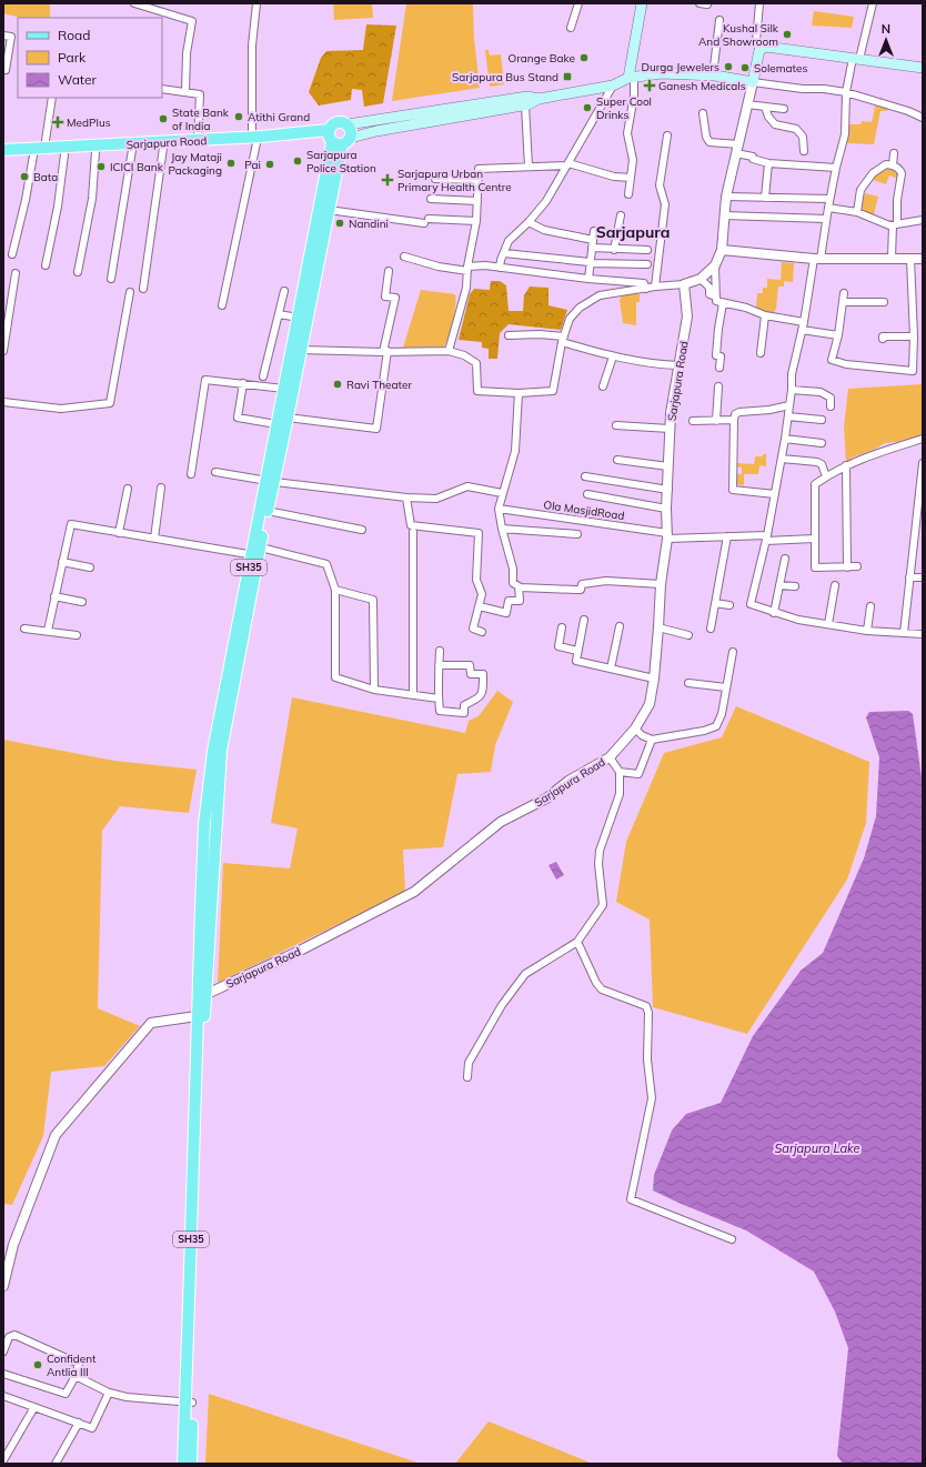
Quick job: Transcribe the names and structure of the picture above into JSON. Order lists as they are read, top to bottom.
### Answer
{
  "streets": {
    "main road": ["Sarjapura Road", "SH35"],
    "street": ["Ola MasjidRoad"]
  },
  "crossings": [
    ["Sarjapura Road", "Ola MasjidRoad"],
    ["Sarjapura Road", "SH35"]
  ],
  "districts": ["Sarjapura"],
  "water": ["Sarjapura Lake"],
  "places": {
    "other": [
      "Kushal Silk And Showroom",
      "Orange Bake",
      "Durga Jewelers",
      "Solemates",
      "Super Cool Drinks",
      "Atithi Grand",
      "State Bank of India",
      "Sarjapura Police Station",
      "Jay Mataji Packaging",
      "Pai",
      "ICICI Bank",
      "Bata",
      "Nandini",
      "Ravi Theater",
      "Confident Antlia III"
    ],
    "transit": ["Sarjapura Bus Stand"],
    "health": ["Ganesh Medicals", "MedPlus", "Sarjapura Urban Primary Health Centre"]
  },
  "legend": ["Road", "Park", "Water"],
  "north": "top"
}
